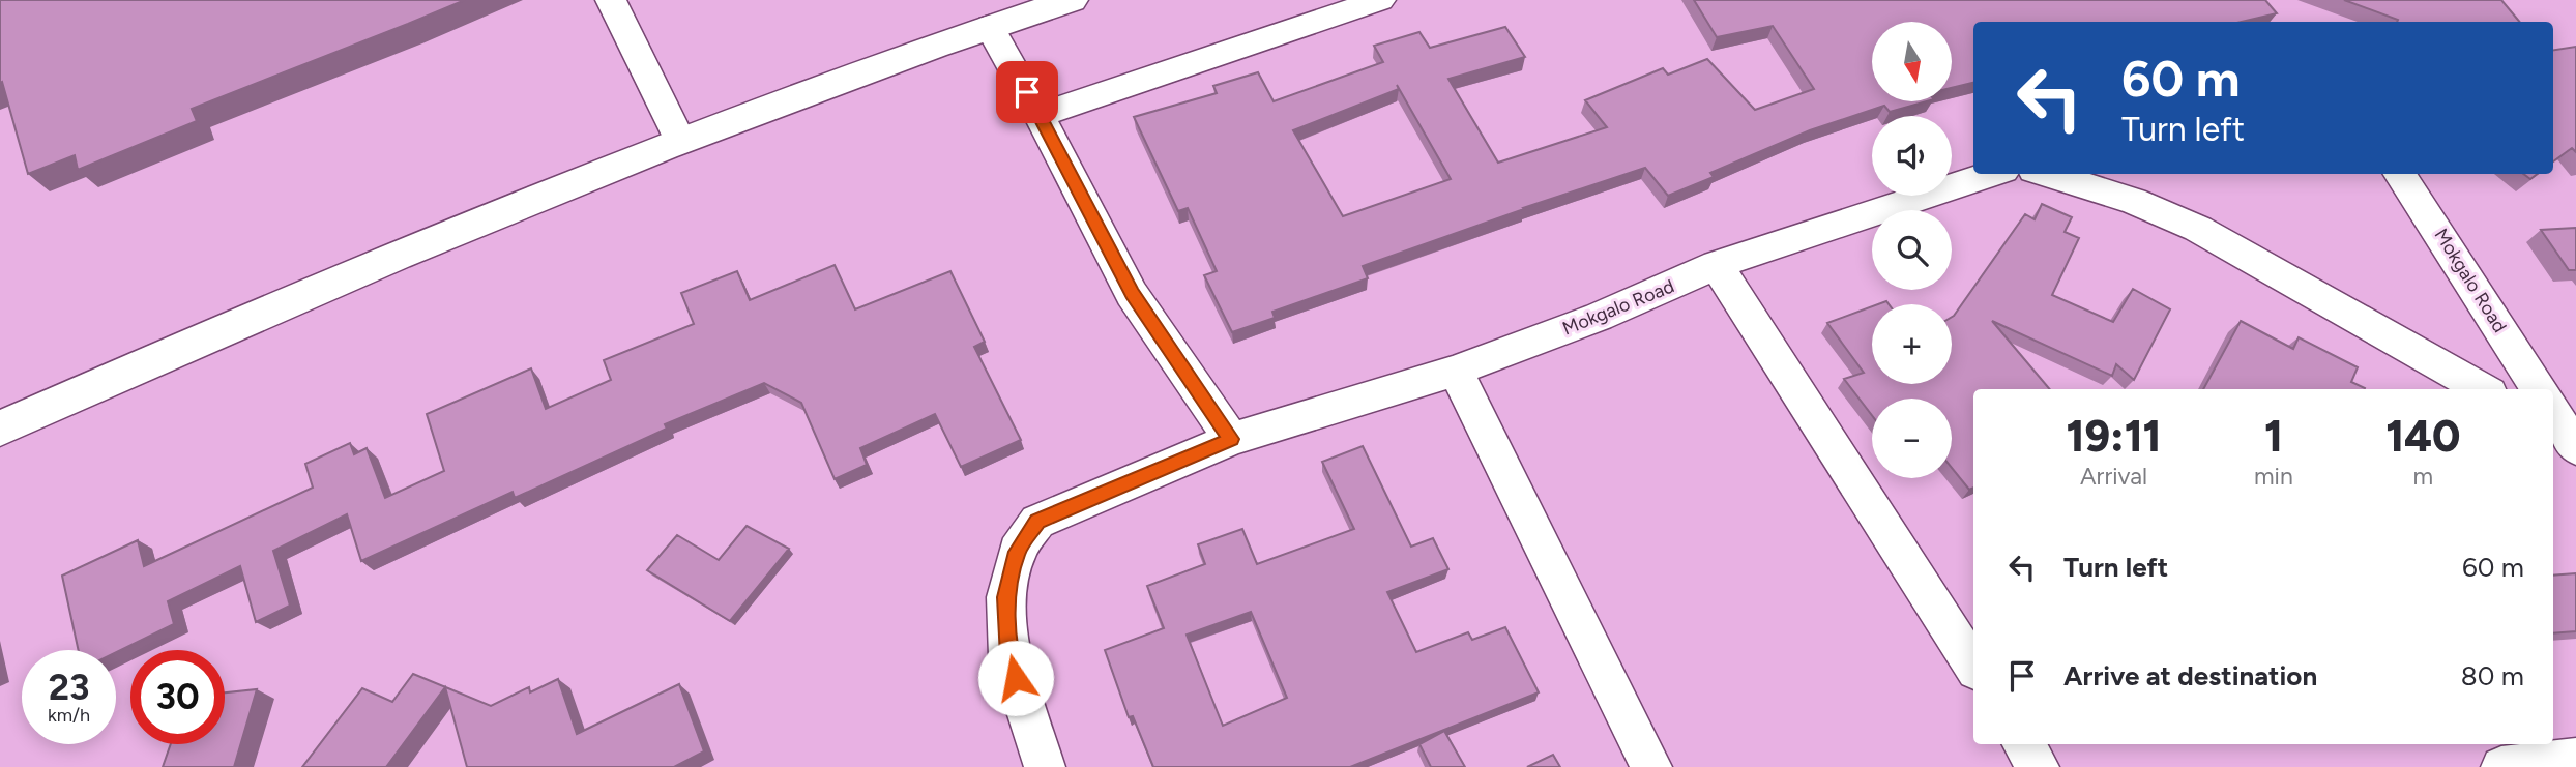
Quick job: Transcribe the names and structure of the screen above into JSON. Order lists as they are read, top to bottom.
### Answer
{
  "streets": {
    "street": ["Mokgalo Road"]
  },
  "north": "bottom",
  "page": {
    "map_buttons": ["+", "−"],
    "turn": ["60 m", "Turn left"],
    "eta": [
      "19:11",
      "Arrival",
      "1",
      "min",
      "140",
      "m"
    ],
    "list": [
      {
        "name": "Turn left",
        "value": "60 m"
      },
      {
        "name": "Arrive at destination",
        "value": "80 m"
      }
    ],
    "speed": "23 km/h",
    "limit": "30"
  }
}
